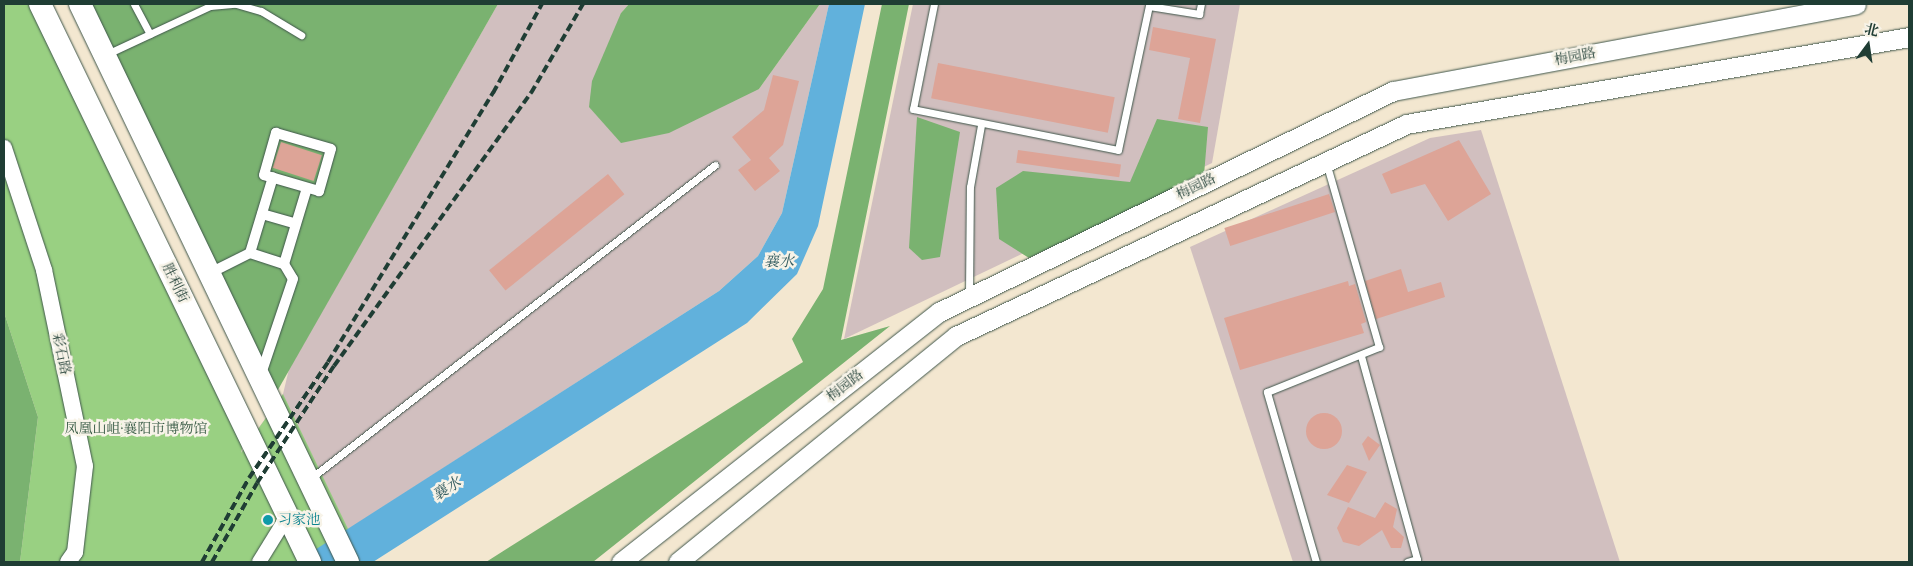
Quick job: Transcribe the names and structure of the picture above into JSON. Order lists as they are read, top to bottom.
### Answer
{
  "streets": {
    "highway": ["胜利街"],
    "main road": ["梅园路"],
    "street": ["彩石路"]
  },
  "water": ["襄水"],
  "parks": ["凤凰山岨·襄阳市博物馆"],
  "places": ["习家池"],
  "north": "top"
}
